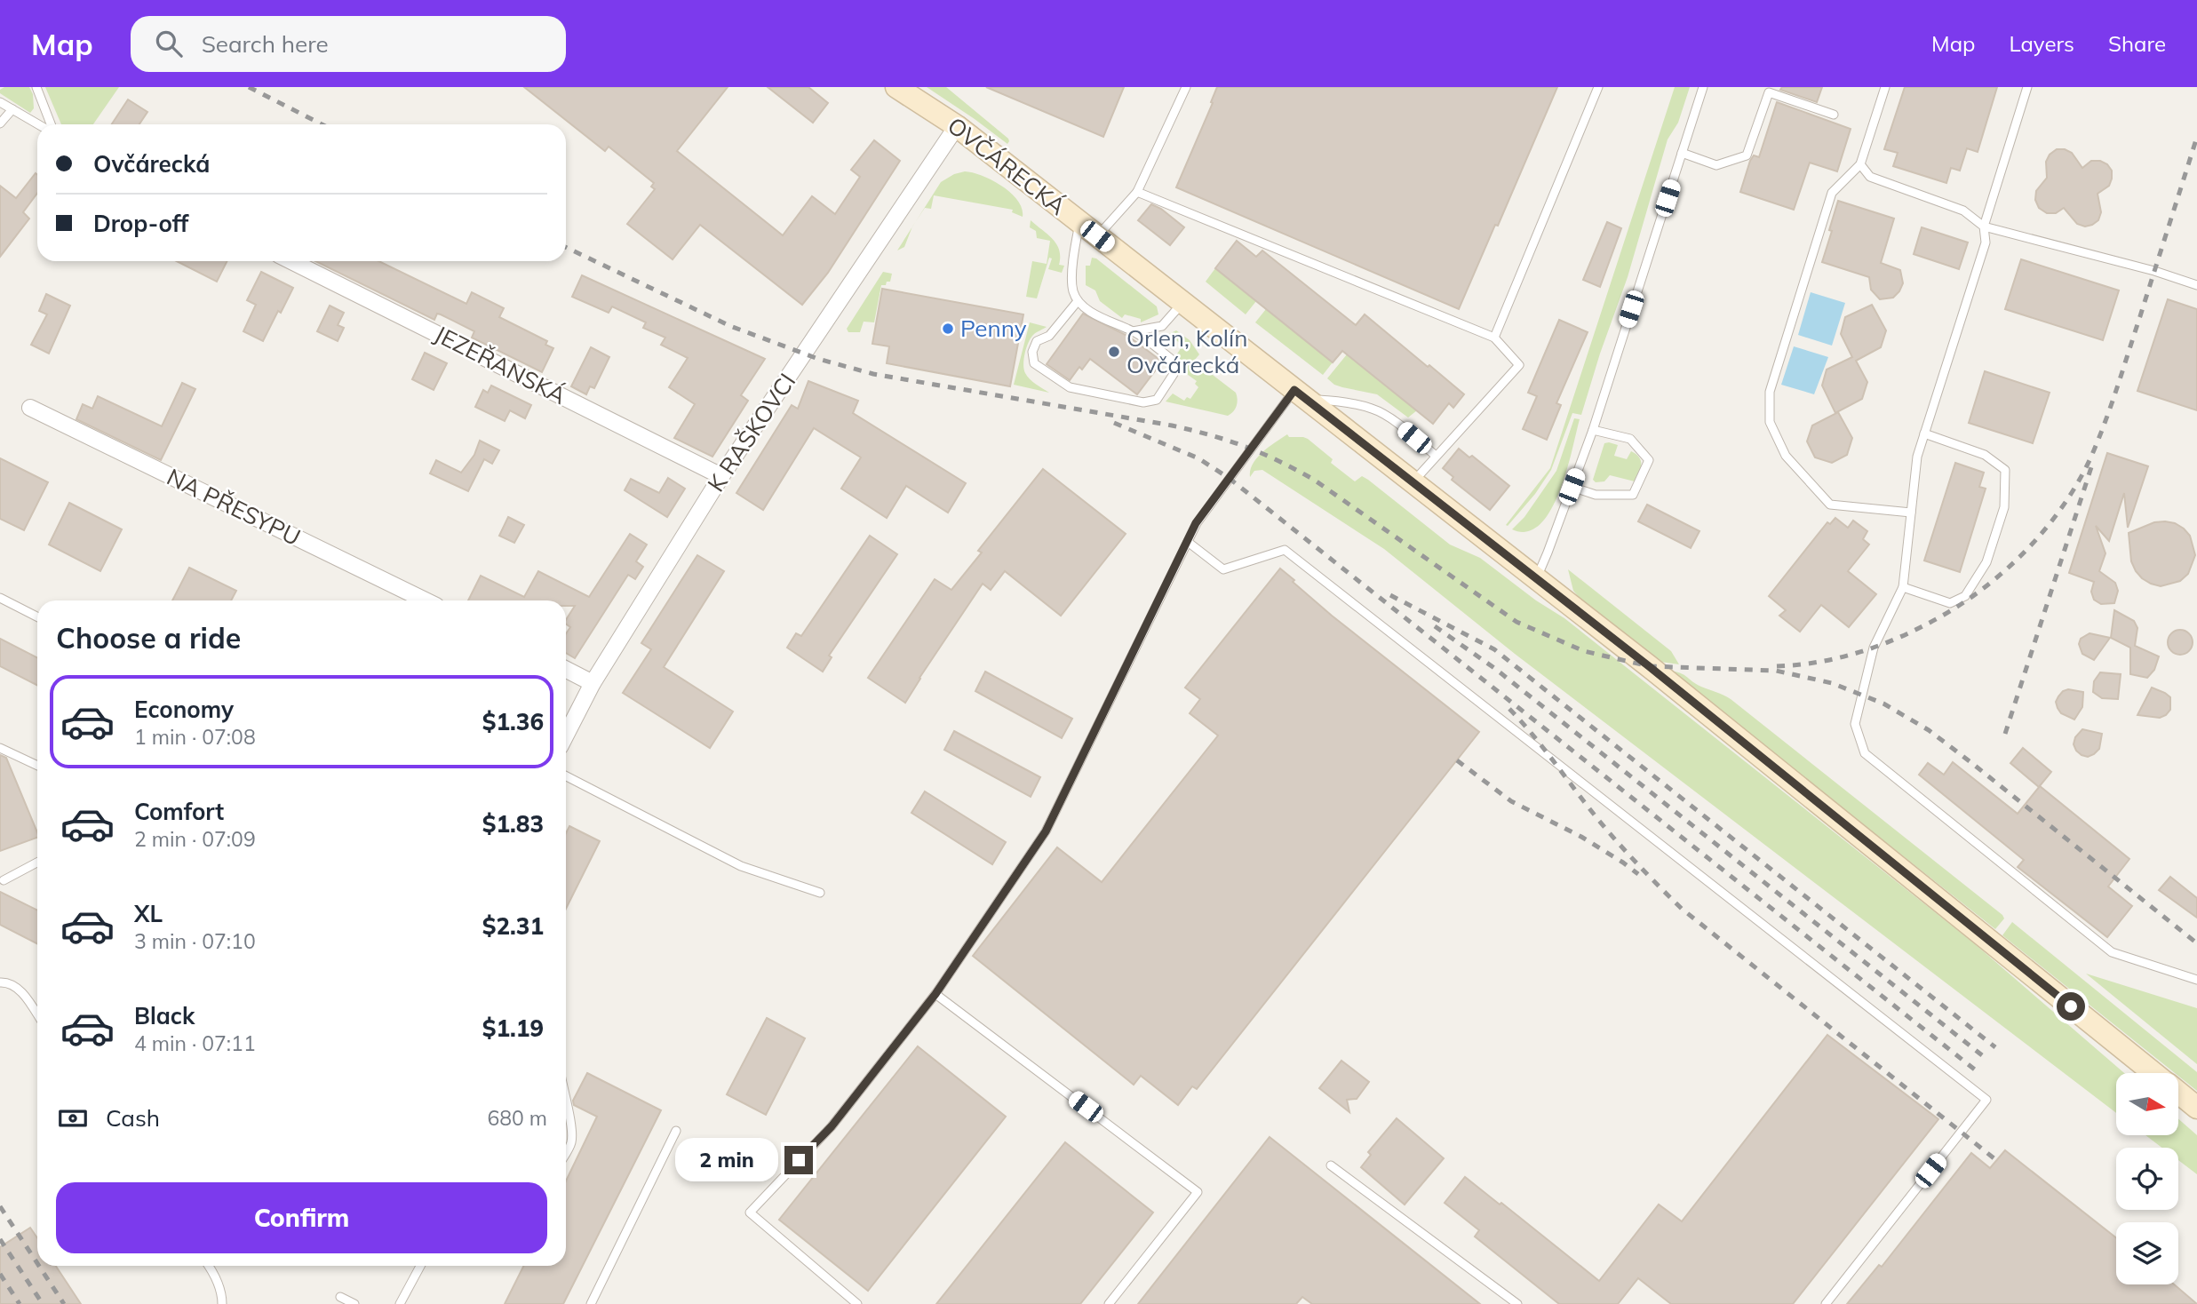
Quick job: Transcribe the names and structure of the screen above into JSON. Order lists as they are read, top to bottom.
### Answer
{
  "streets": {
    "main road": ["OVČÁRECKÁ"],
    "street": ["JEZEŘANSKÁ", "K RAŠKOVCI", "NA PŘESYPU"]
  },
  "crossings": [
    ["OVČÁRECKÁ", "K RAŠKOVCI"],
    ["JEZEŘANSKÁ", "K RAŠKOVCI"]
  ],
  "places": ["Penny", "Orlen, Kolín Ovčárecká"],
  "north": "right",
  "page": {
    "header": "Map",
    "search": "Search here",
    "nav": ["Map", "Layers", "Share"],
    "banner": ["Ovčárecká", "Drop-off"],
    "heading": "Choose a ride",
    "list": [
      {
        "name": "Economy",
        "note": "1 min · 07:08",
        "value": "$1.36"
      },
      {
        "name": "Comfort",
        "note": "2 min · 07:09",
        "value": "$1.83"
      },
      {
        "name": "XL",
        "note": "3 min · 07:10",
        "value": "$2.31"
      },
      {
        "name": "Black",
        "note": "4 min · 07:11",
        "value": "$1.19"
      }
    ],
    "pay": ["Cash", "680 m"],
    "bubble": "2 min",
    "buttons": "Confirm"
  }
}
